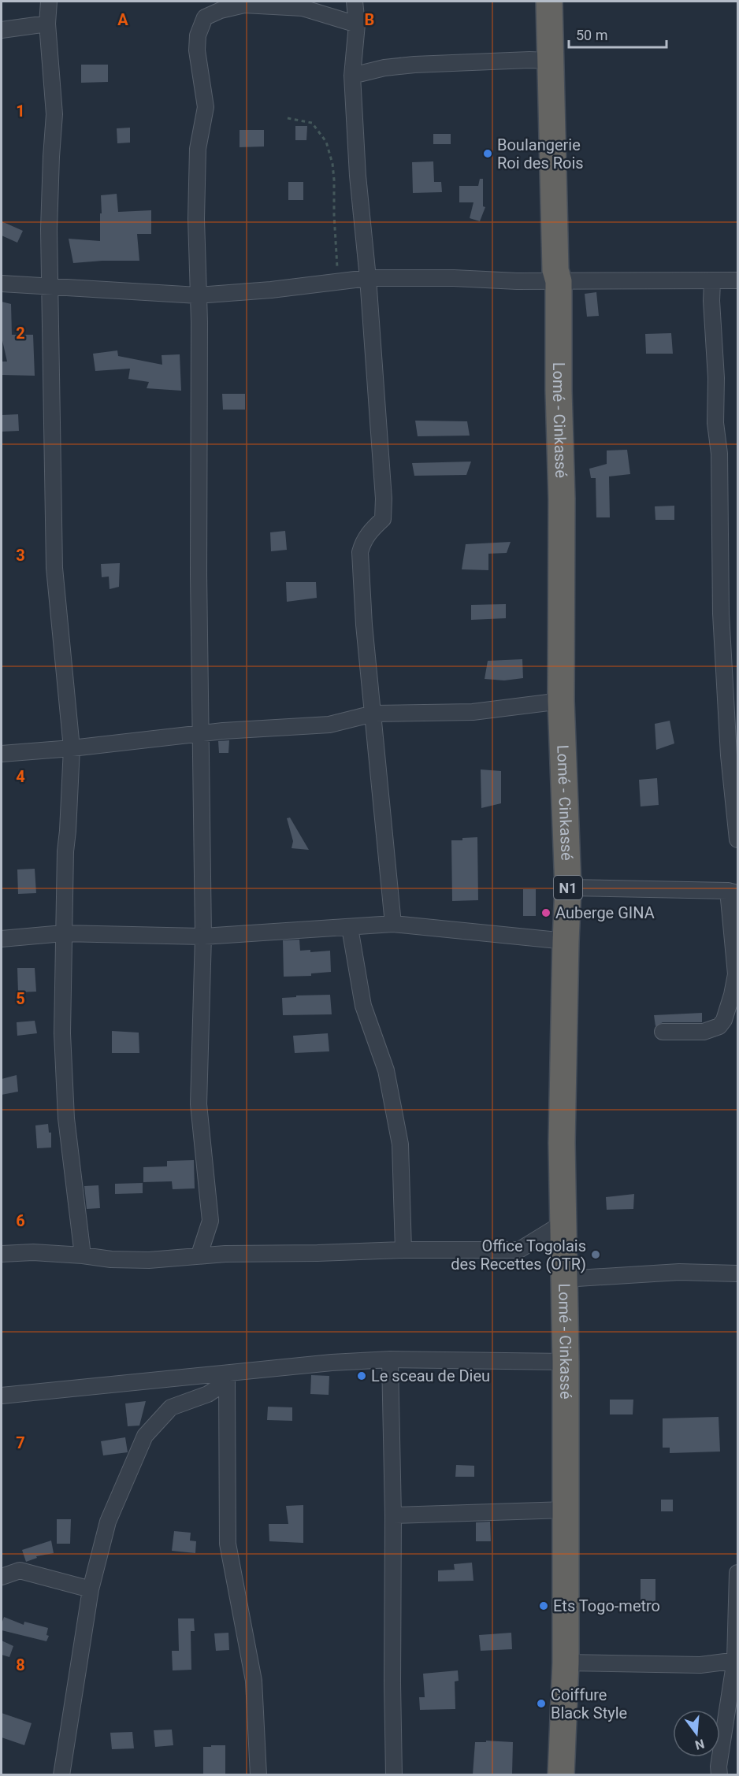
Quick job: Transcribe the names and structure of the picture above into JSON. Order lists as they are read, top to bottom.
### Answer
{
  "streets": {
    "highway": ["Lomé - Cinkassé", "N1"]
  },
  "places": [
    "Boulangerie Roi des Rois",
    "Auberge GINA",
    "Office Togolais des Recettes (OTR)",
    "Le sceau de Dieu",
    "Ets Togo-metro",
    "Coiffure Black Style"
  ],
  "scale_bar": "50 m",
  "north": "bottom",
  "grid": {
    "columns": ["A", "B"],
    "rows": [
      "1",
      "2",
      "3",
      "4",
      "5",
      "6",
      "7",
      "8"
    ]
  }
}
